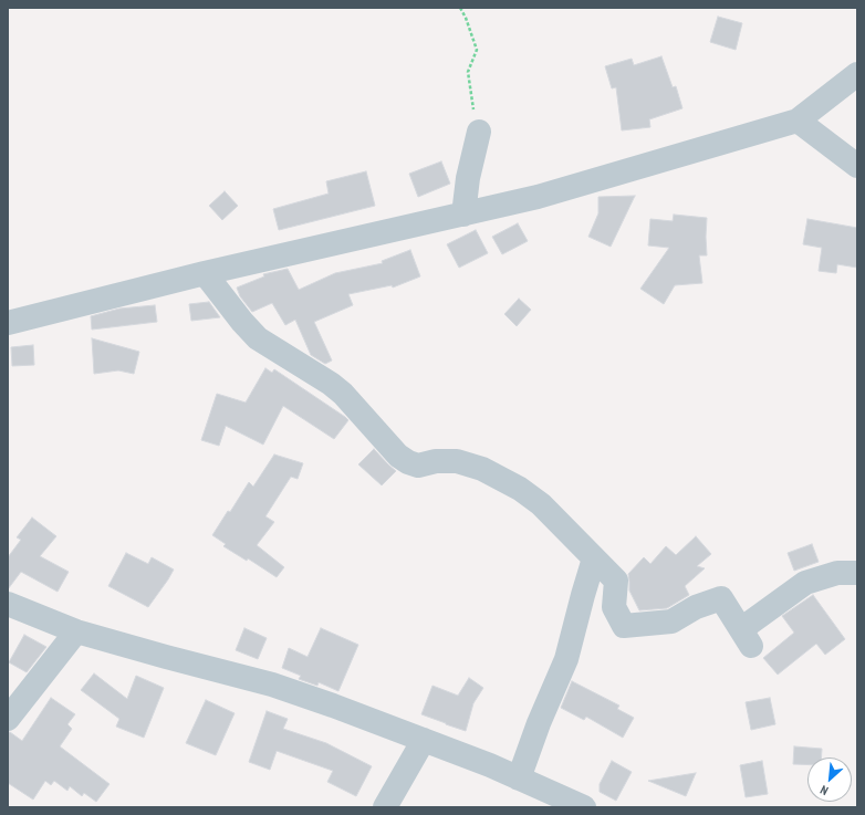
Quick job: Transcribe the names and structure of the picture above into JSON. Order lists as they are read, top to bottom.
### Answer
{
  "north": "bottom left"
}
